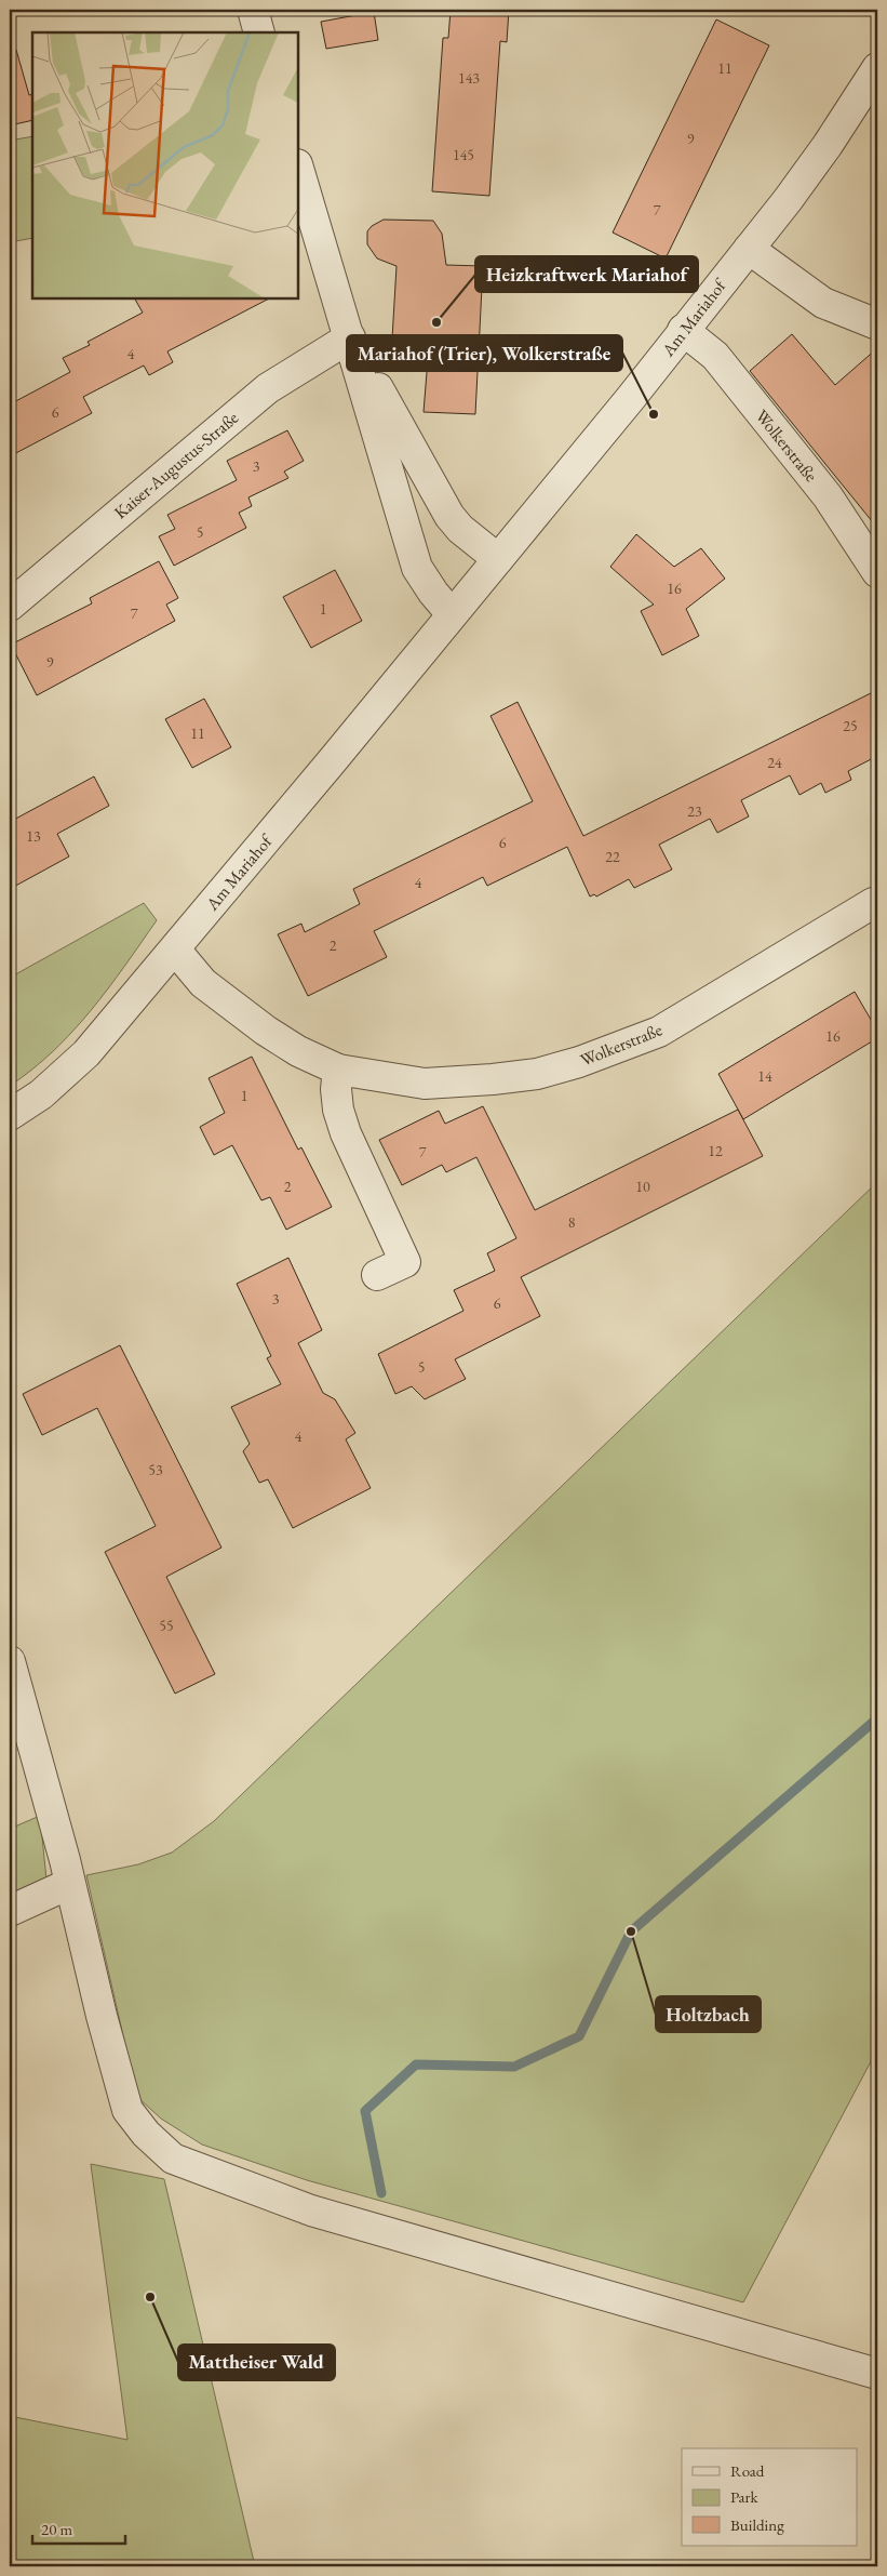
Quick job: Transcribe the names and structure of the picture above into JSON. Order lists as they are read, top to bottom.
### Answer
{
  "streets": {
    "street": ["Am Mariahof", "Wolkerstraße", "Kaiser-Augustus-Straße"]
  },
  "crossings": [
    ["Am Mariahof", "Wolkerstraße"]
  ],
  "places": [
    "Heizkraftwerk Mariahof",
    "Mariahof (Trier), Wolkerstraße",
    "Holtzbach",
    "Mattheiser Wald"
  ],
  "house_numbers": [
    "11",
    "143",
    "9",
    "145",
    "7",
    "4",
    "6",
    "3",
    "5",
    "16",
    "1",
    "7",
    "9",
    "25",
    "11",
    "24",
    "23",
    "13",
    "6",
    "22",
    "4",
    "2",
    "16",
    "14",
    "1",
    "12",
    "7",
    "2",
    "10",
    "8",
    "3",
    "6",
    "5",
    "4",
    "53",
    "55"
  ],
  "legend": ["Road", "Park", "Building"],
  "scale_bar": "20 m"
}
